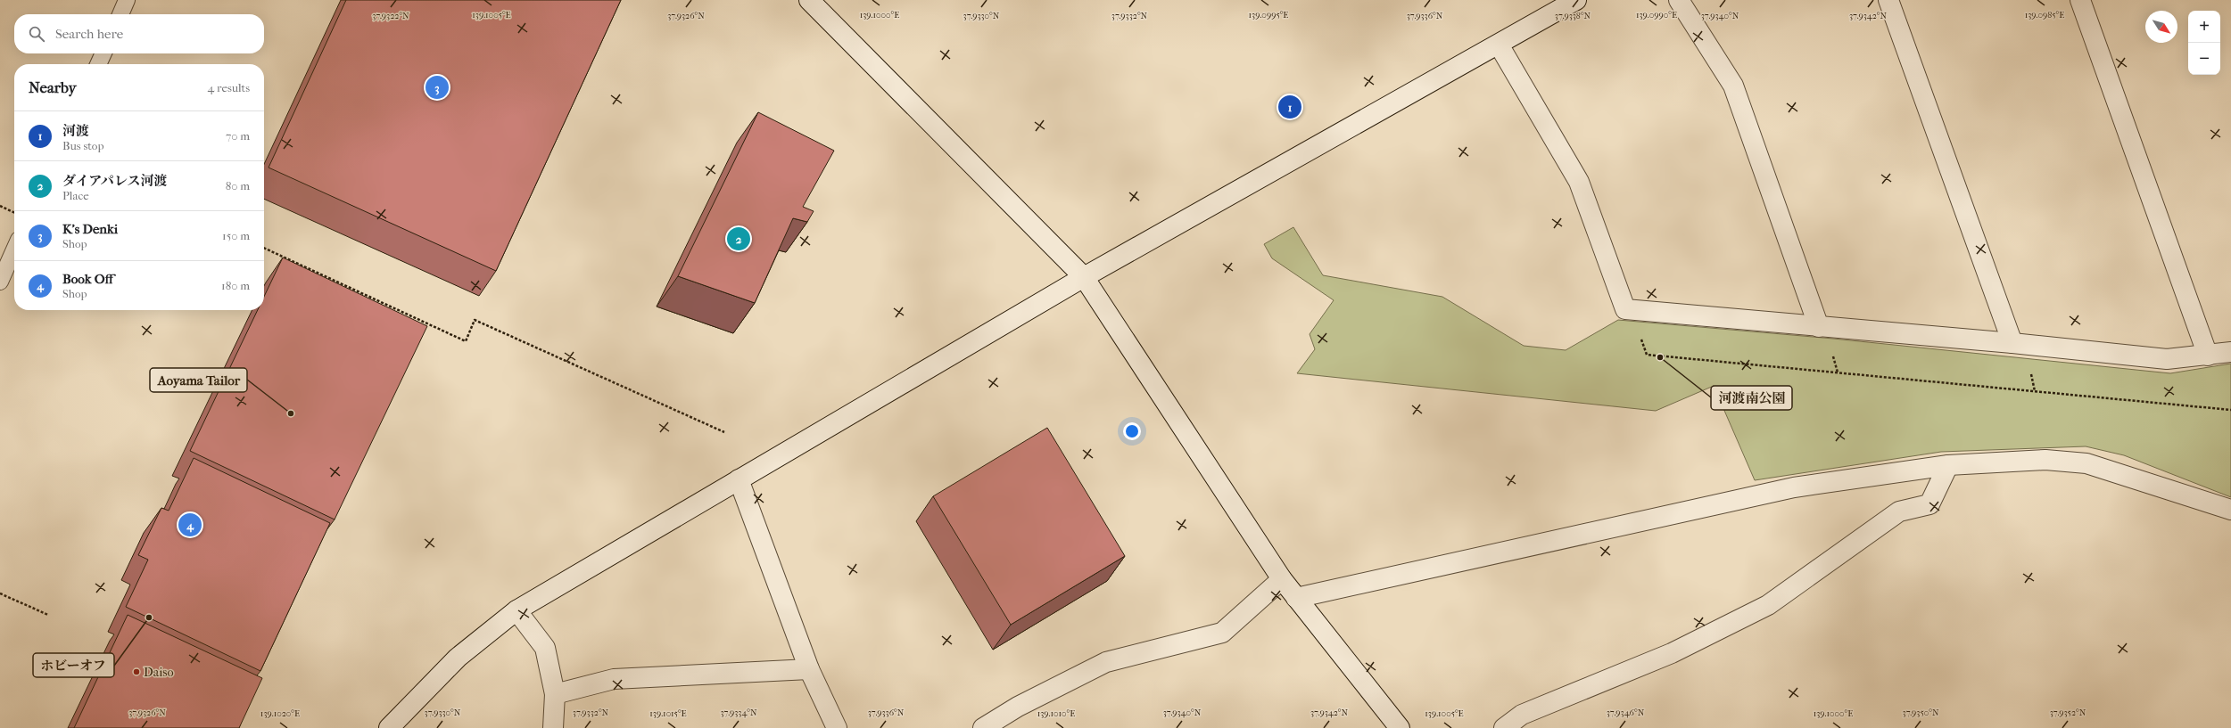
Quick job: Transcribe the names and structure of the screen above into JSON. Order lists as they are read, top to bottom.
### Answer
{
  "places": [
    "河渡南公園",
    "Aoyama Tailor",
    "ホビーオフ",
    "Daiso"
  ],
  "north": "bottom right",
  "page": {
    "map_buttons": ["+", "−"],
    "search": "Search here",
    "heading": ["Nearby", "4 results"],
    "pins": [
      "3",
      "1",
      "2",
      "4"
    ],
    "list": [
      {
        "mark": "1",
        "name": "河渡",
        "note": "Bus stop",
        "value": "70 m"
      },
      {
        "mark": "2",
        "name": "ダイアパレス河渡",
        "note": "Place",
        "value": "80 m"
      },
      {
        "mark": "3",
        "name": "K's Denki",
        "note": "Shop",
        "value": "150 m"
      },
      {
        "mark": "4",
        "name": "Book Off",
        "note": "Shop",
        "value": "180 m"
      }
    ]
  },
  "coordinates": [
    "139.0995°E",
    "139.0990°E",
    "139.1005°E",
    "139.1000°E",
    "139.0985°E",
    "37.9322°N",
    "37.9326°N",
    "37.9330°N",
    "37.9332°N",
    "37.9336°N",
    "37.9338°N",
    "37.9340°N",
    "37.9342°N",
    "37.9334°N",
    "37.9346°N",
    "37.9350°N",
    "37.9352°N",
    "139.1020°E",
    "139.1015°E",
    "139.1010°E"
  ]
}
